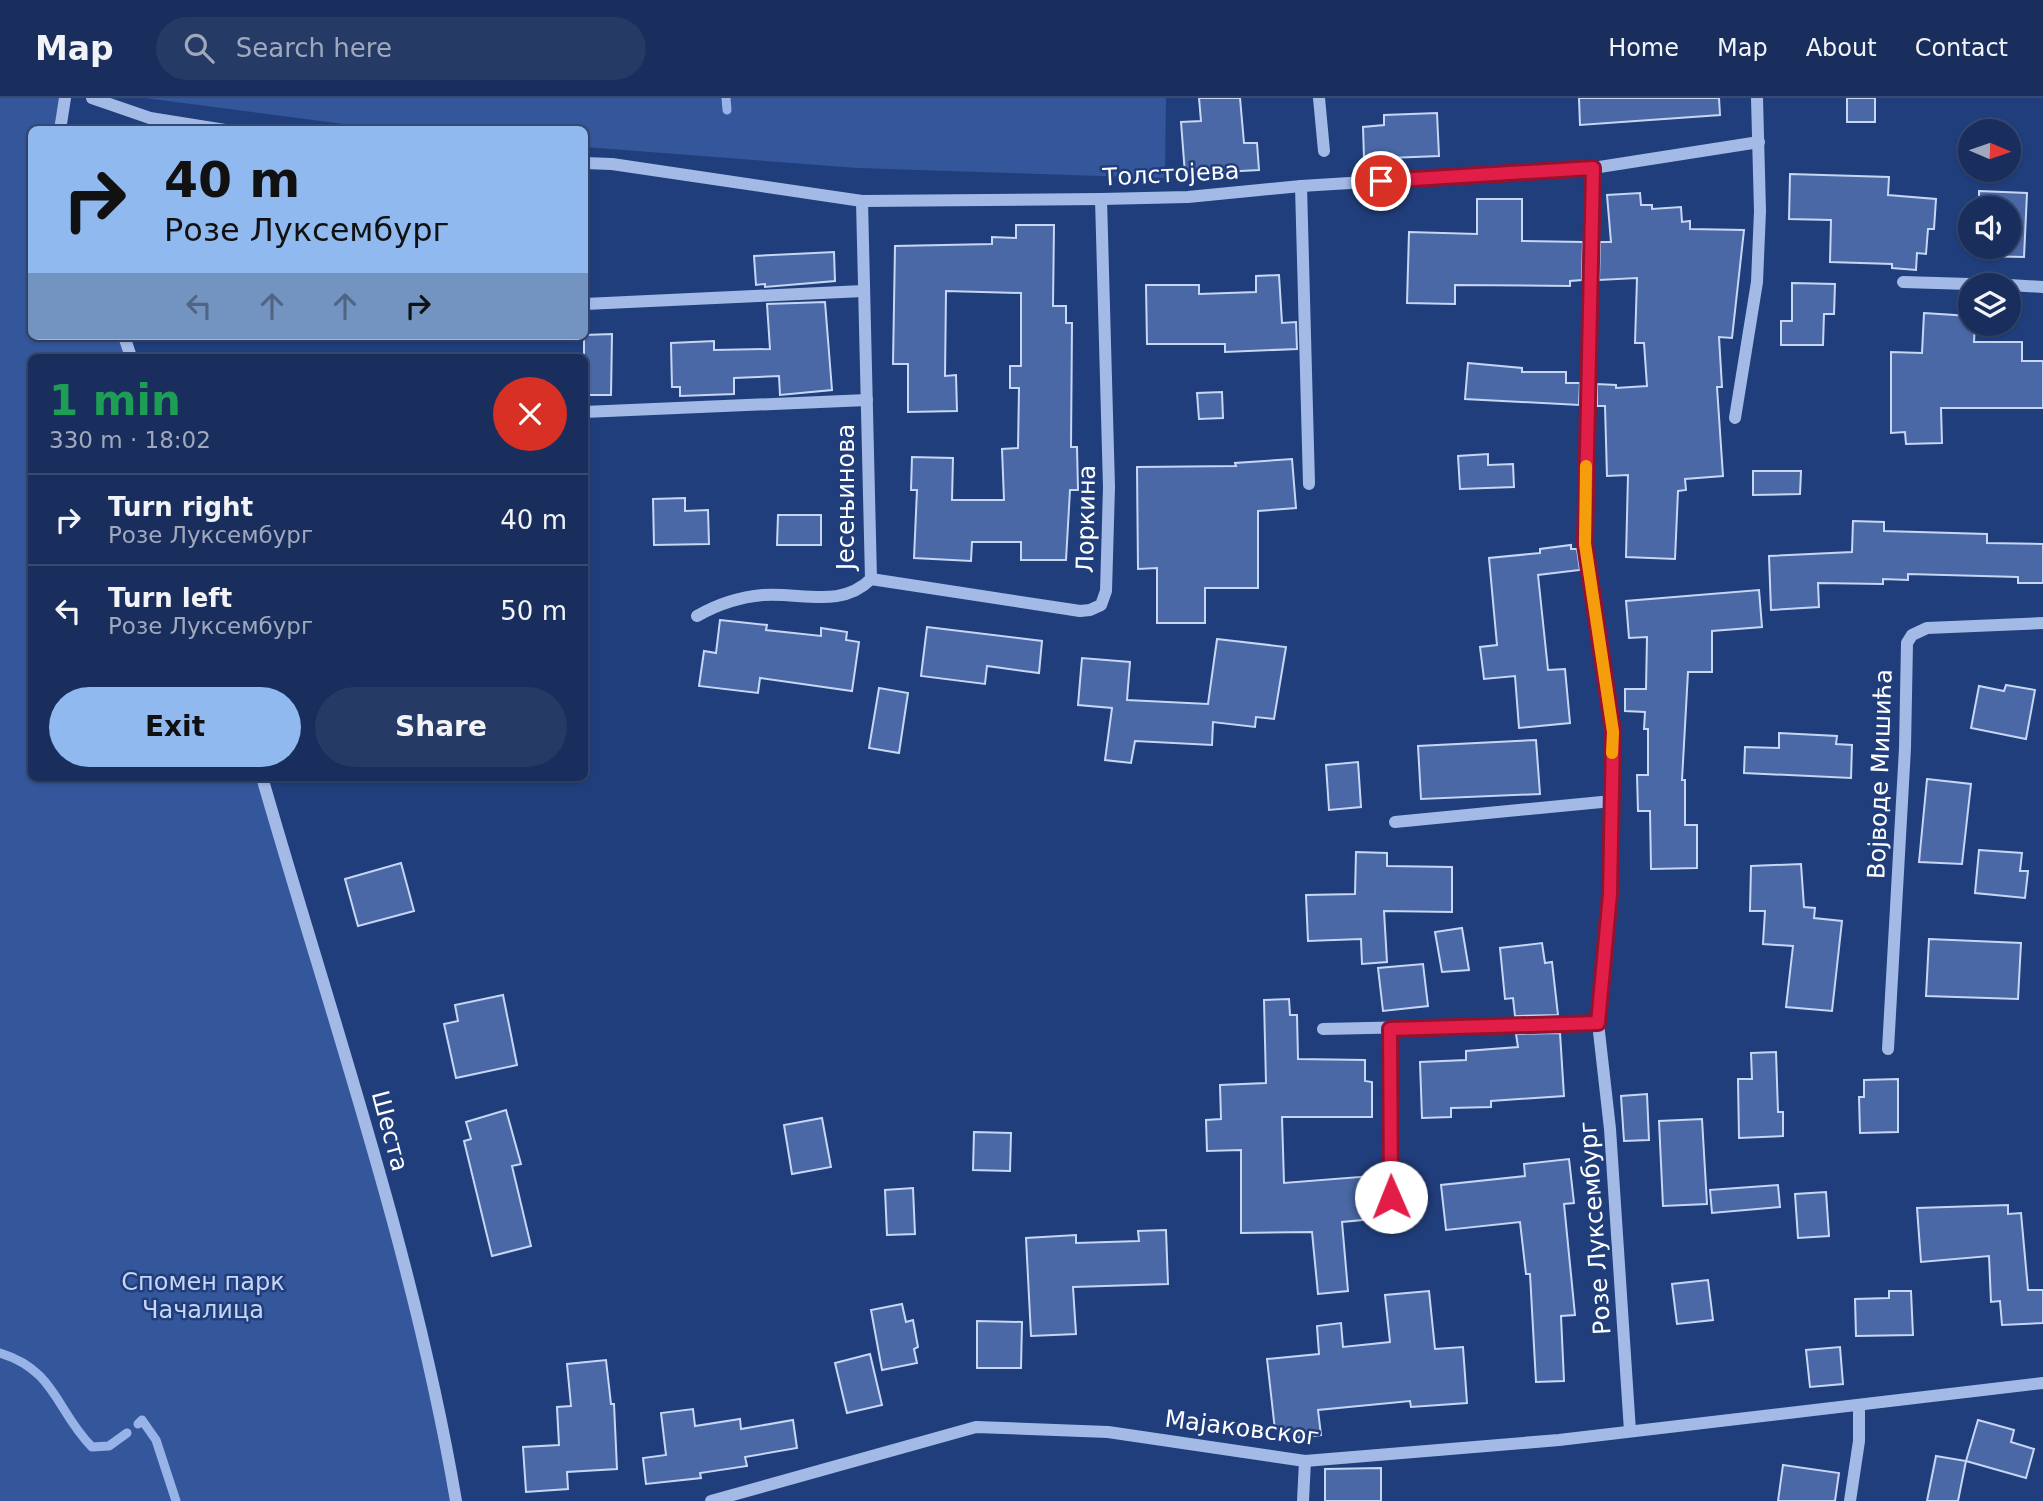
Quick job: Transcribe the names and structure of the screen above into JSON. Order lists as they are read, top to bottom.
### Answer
{
  "streets": {
    "street": [
      "Толстојева",
      "Јесењинова",
      "Лоркина",
      "Војводе Мишића",
      "Шеста",
      "Розе Луксембург",
      "Мајаковског"
    ]
  },
  "crossings": [
    ["Толстојева", "Јесењинова"],
    ["Толстојева", "Лоркина"],
    ["Толстојева", "Розе Луксембург"],
    ["Јесењинова", "Лоркина"],
    ["Розе Луксембург", "Мајаковског"]
  ],
  "parks": ["Спомен парк Чачалица"],
  "north": "right",
  "page": {
    "header": "Map",
    "search": "Search here",
    "nav": [
      "Home",
      "Map",
      "About",
      "Contact"
    ],
    "turn": ["40 m", "Розе Луксембург"],
    "heading": ["1 min", "330 m · 18:02"],
    "list": [
      {
        "name": "Turn right",
        "note": "Розе Луксембург",
        "value": "40 m"
      },
      {
        "name": "Turn left",
        "note": "Розе Луксембург",
        "value": "50 m"
      }
    ],
    "buttons": ["Exit", "Share"]
  }
}
